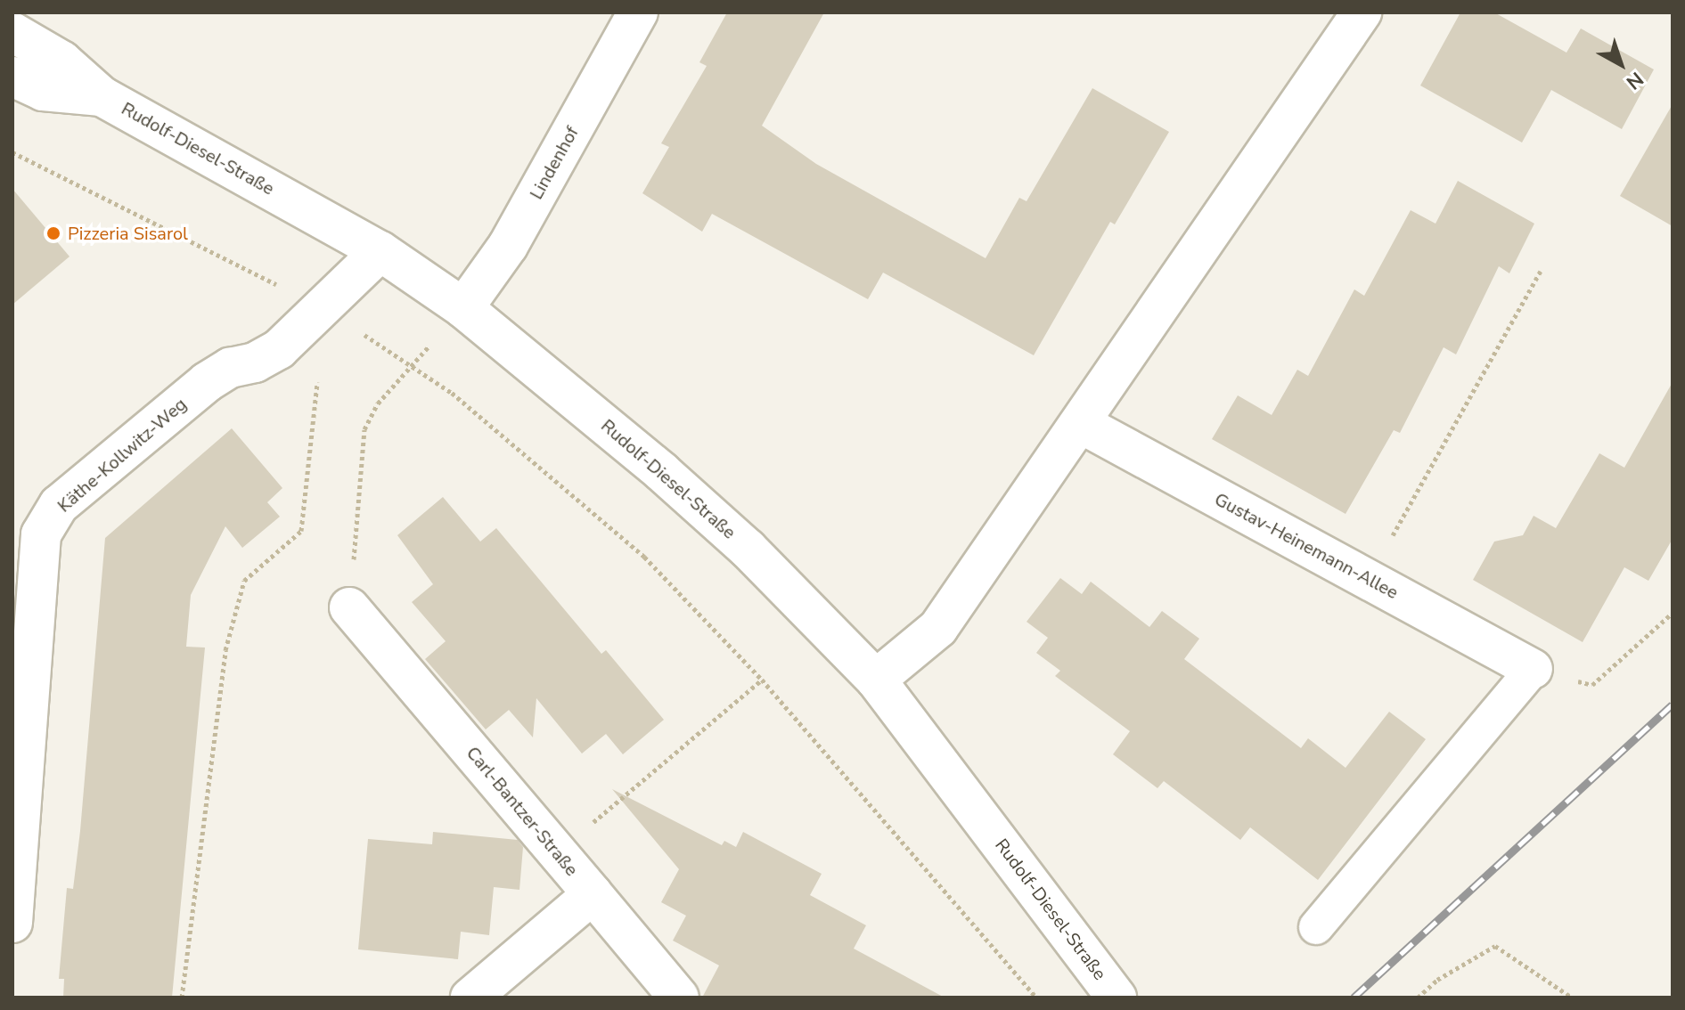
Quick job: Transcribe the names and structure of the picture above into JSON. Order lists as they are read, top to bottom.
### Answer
{
  "streets": {
    "street": [
      "Rudolf-Diesel-Straße",
      "Lindenhof",
      "Käthe-Kollwitz-Weg",
      "Gustav-Heinemann-Allee",
      "Carl-Bantzer-Straße"
    ]
  },
  "crossings": [
    ["Rudolf-Diesel-Straße", "Lindenhof"],
    ["Rudolf-Diesel-Straße", "Käthe-Kollwitz-Weg"]
  ],
  "places": ["Pizzeria Sisarol"],
  "north": "bottom right"
}
